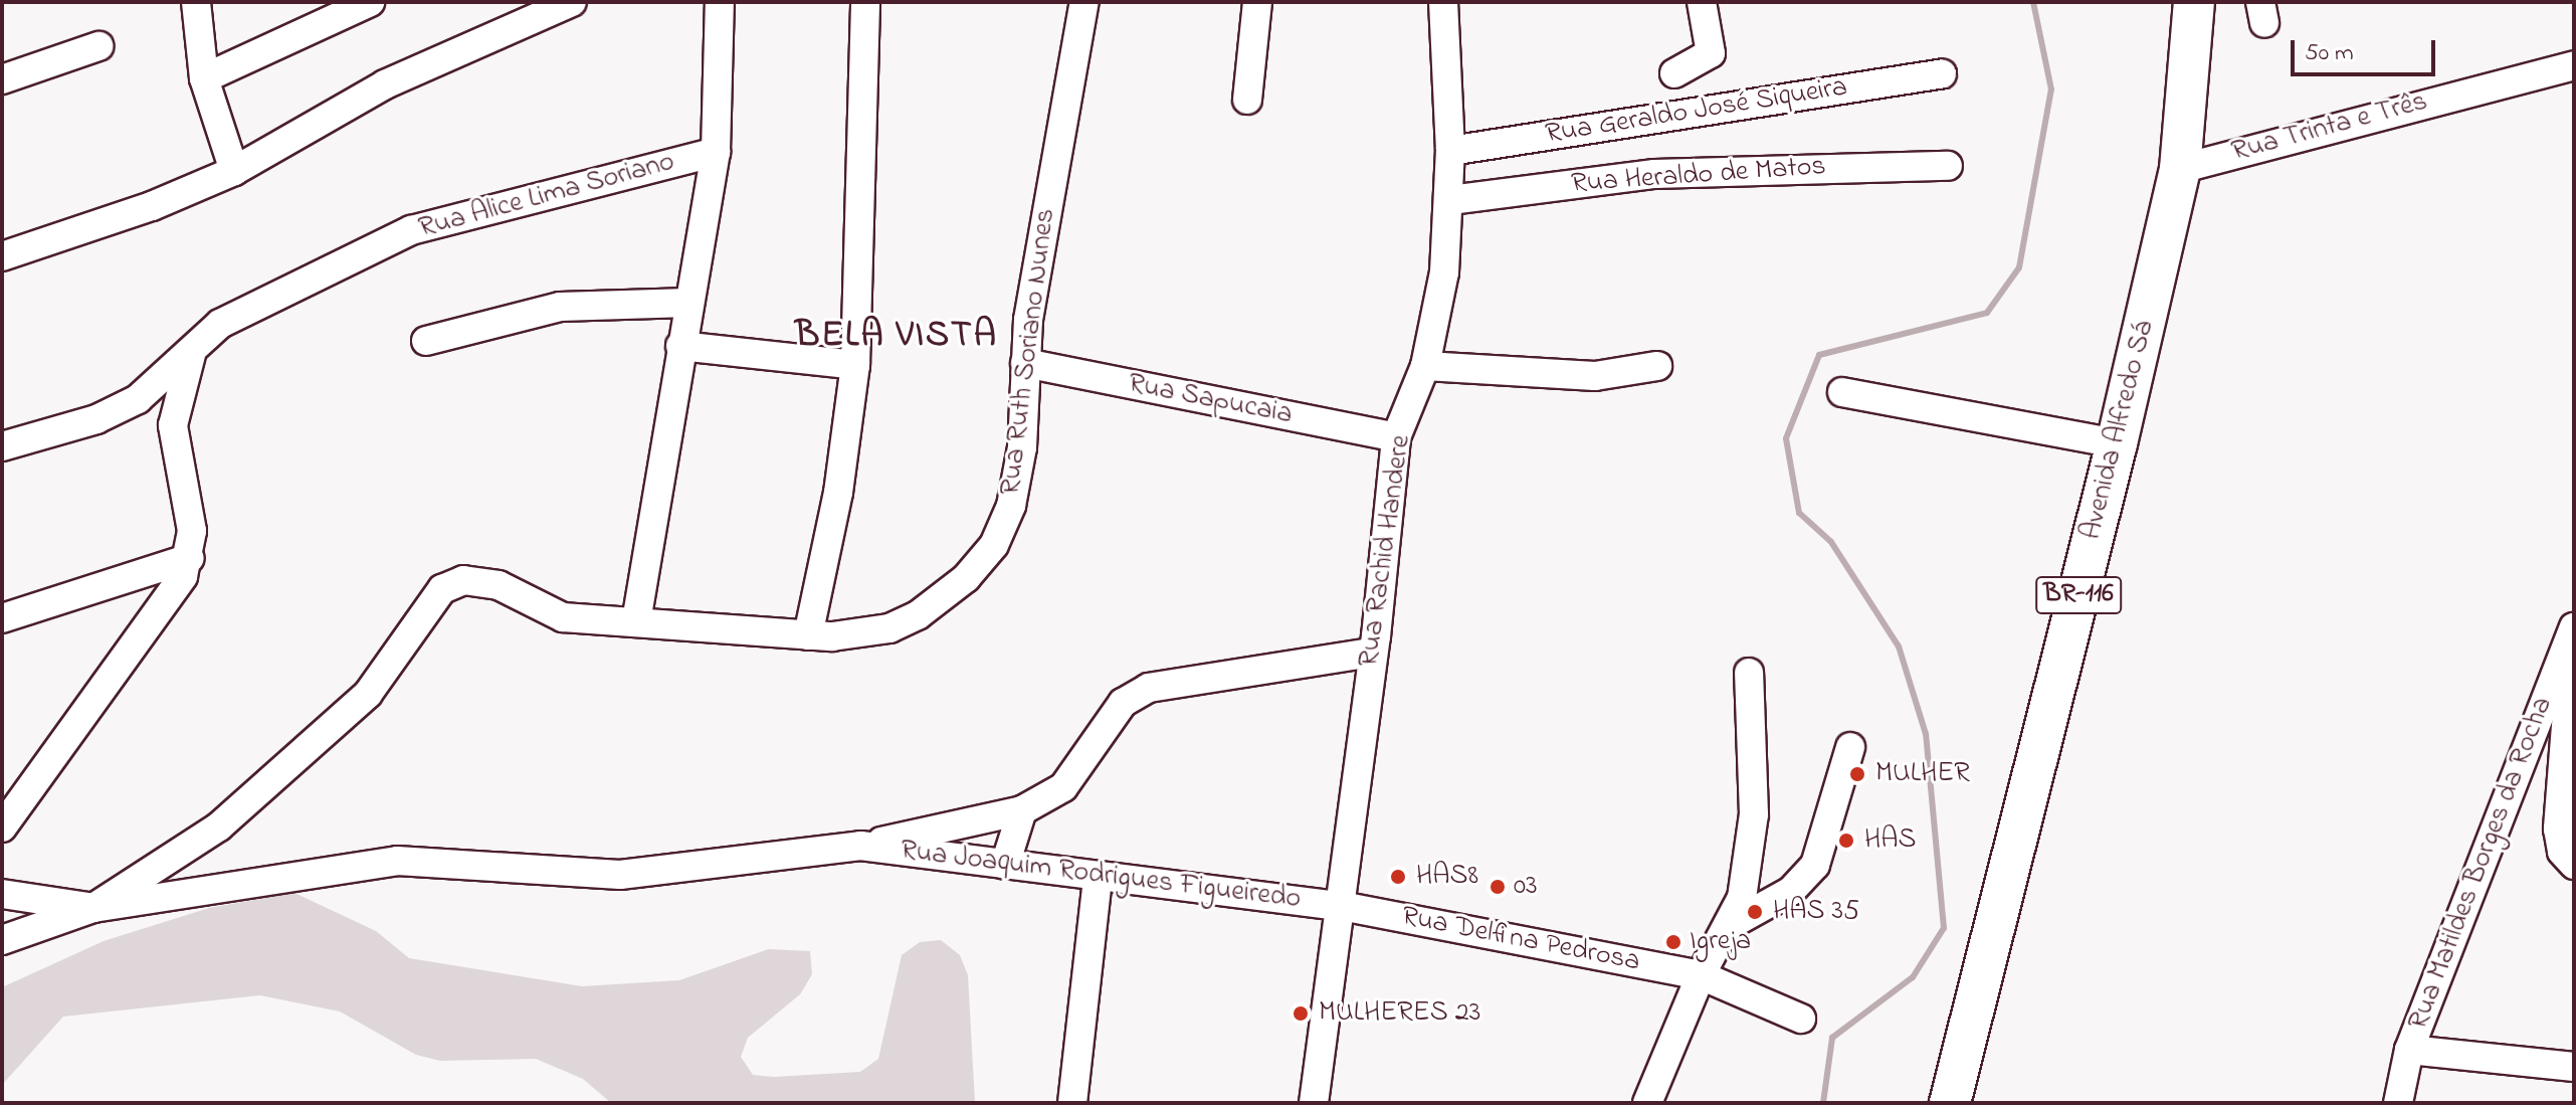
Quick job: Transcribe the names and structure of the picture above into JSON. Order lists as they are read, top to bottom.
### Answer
{
  "streets": {
    "highway": ["Avenida Alfredo Sá", "BR-116"],
    "street": [
      "Rua Geraldo José Siqueira",
      "Rua Trinta e Três",
      "Rua Heraldo de Matos",
      "Rua Alice Lima Soriano",
      "Rua Ruth Soriano Nunes",
      "Rua Sapucaia",
      "Rua Rachid Handere",
      "Rua Matildes Borges da Rocha",
      "Rua Joaquim Rodrigues Figueiredo",
      "Rua Delfina Pedrosa"
    ]
  },
  "crossings": [
    ["Rua Geraldo José Siqueira", "Rua Rachid Handere"],
    ["Rua Trinta e Três", "Avenida Alfredo Sá"],
    ["Rua Heraldo de Matos", "Rua Rachid Handere"],
    ["Rua Ruth Soriano Nunes", "Rua Sapucaia"],
    ["Rua Ruth Soriano Nunes", "Rua Joaquim Rodrigues Figueiredo"],
    ["Rua Sapucaia", "Rua Rachid Handere"],
    ["Rua Rachid Handere", "Rua Joaquim Rodrigues Figueiredo"],
    ["Rua Rachid Handere", "Rua Delfina Pedrosa"],
    ["Rua Joaquim Rodrigues Figueiredo", "Rua Delfina Pedrosa"]
  ],
  "districts": ["BELA VISTA"],
  "places": [
    "MULHER",
    "HAS",
    "HAS8",
    "03",
    "HAS 35",
    "Igreja",
    "MULHERES 23"
  ],
  "scale_bar": "50 m"
}
